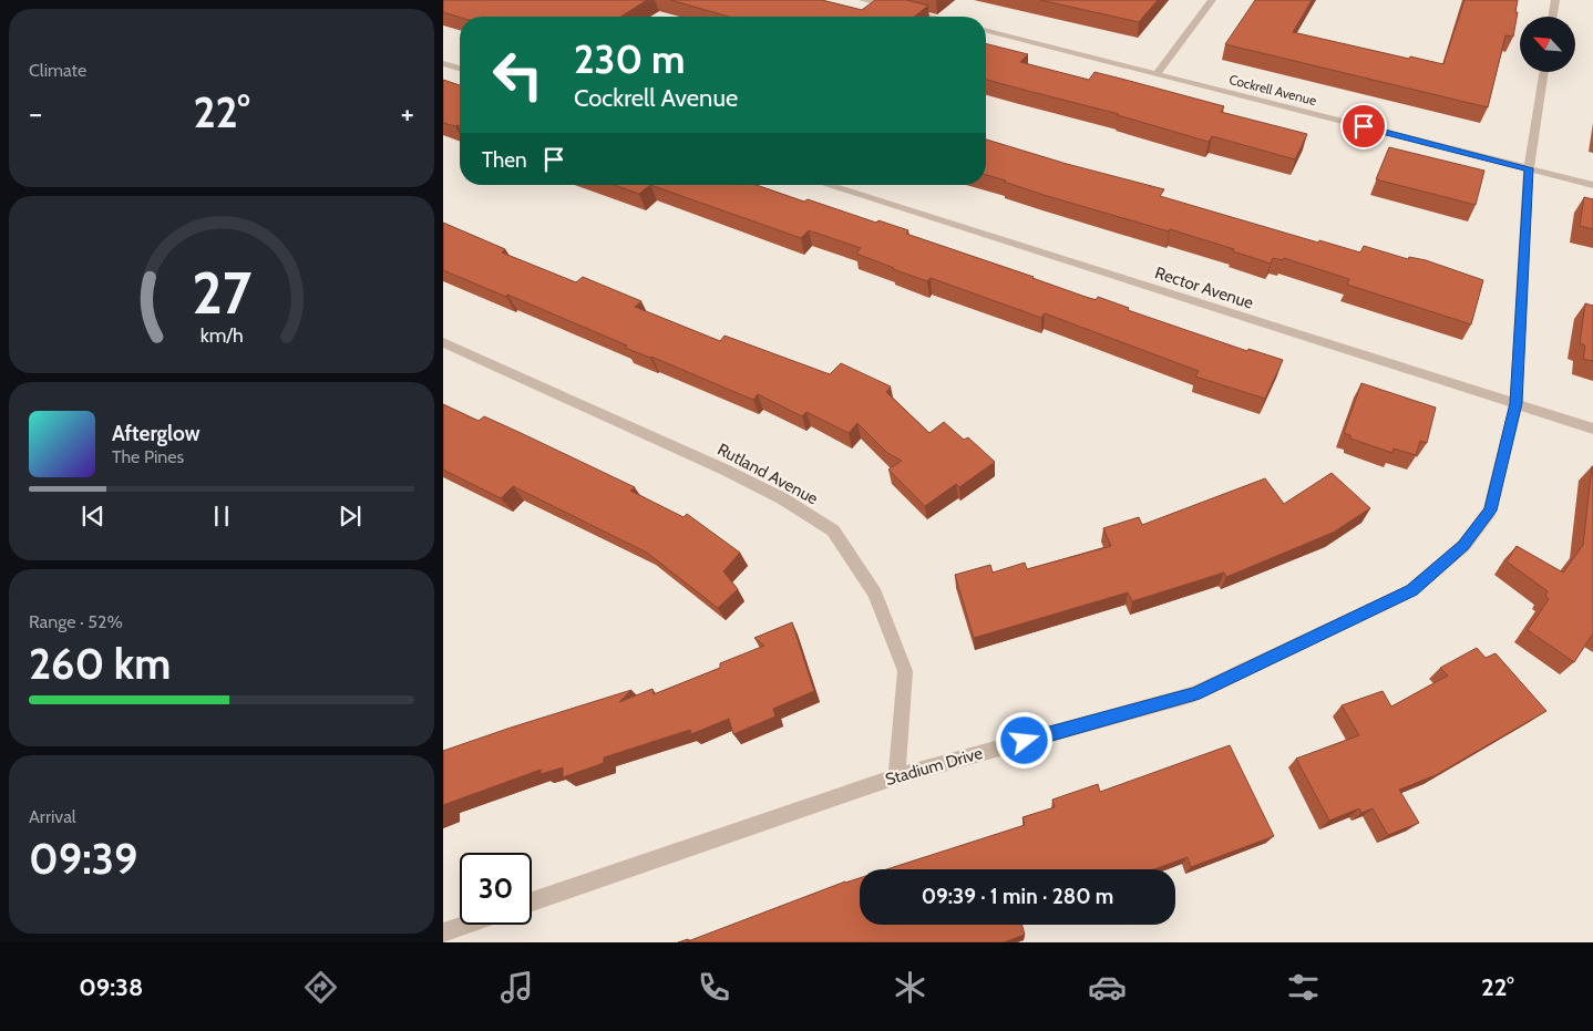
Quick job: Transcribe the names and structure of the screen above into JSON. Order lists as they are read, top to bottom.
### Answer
{
  "streets": {
    "street": [
      "Cockrell Avenue",
      "Rector Avenue",
      "Rutland Avenue",
      "Stadium Drive"
    ]
  },
  "crossings": [
    ["Cockrell Avenue", "Stadium Drive"],
    ["Rector Avenue", "Stadium Drive"],
    ["Rutland Avenue", "Stadium Drive"]
  ],
  "north": "top left",
  "page": {
    "tile": [
      "Climate",
      ["Range · 52%", "260 km"],
      ["Arrival", "09:39"]
    ],
    "turn": ["230 m", "Cockrell Avenue"],
    "heat": ["−", "22°", "+"],
    "then": "Then",
    "song": ["Afterglow", "The Pines"],
    "limit": "30",
    "trip": "09:39 · 1 min · 280 m",
    "tabs": ["09:38", "22°"],
    "gauge": ["27", "km/h"]
  }
}
